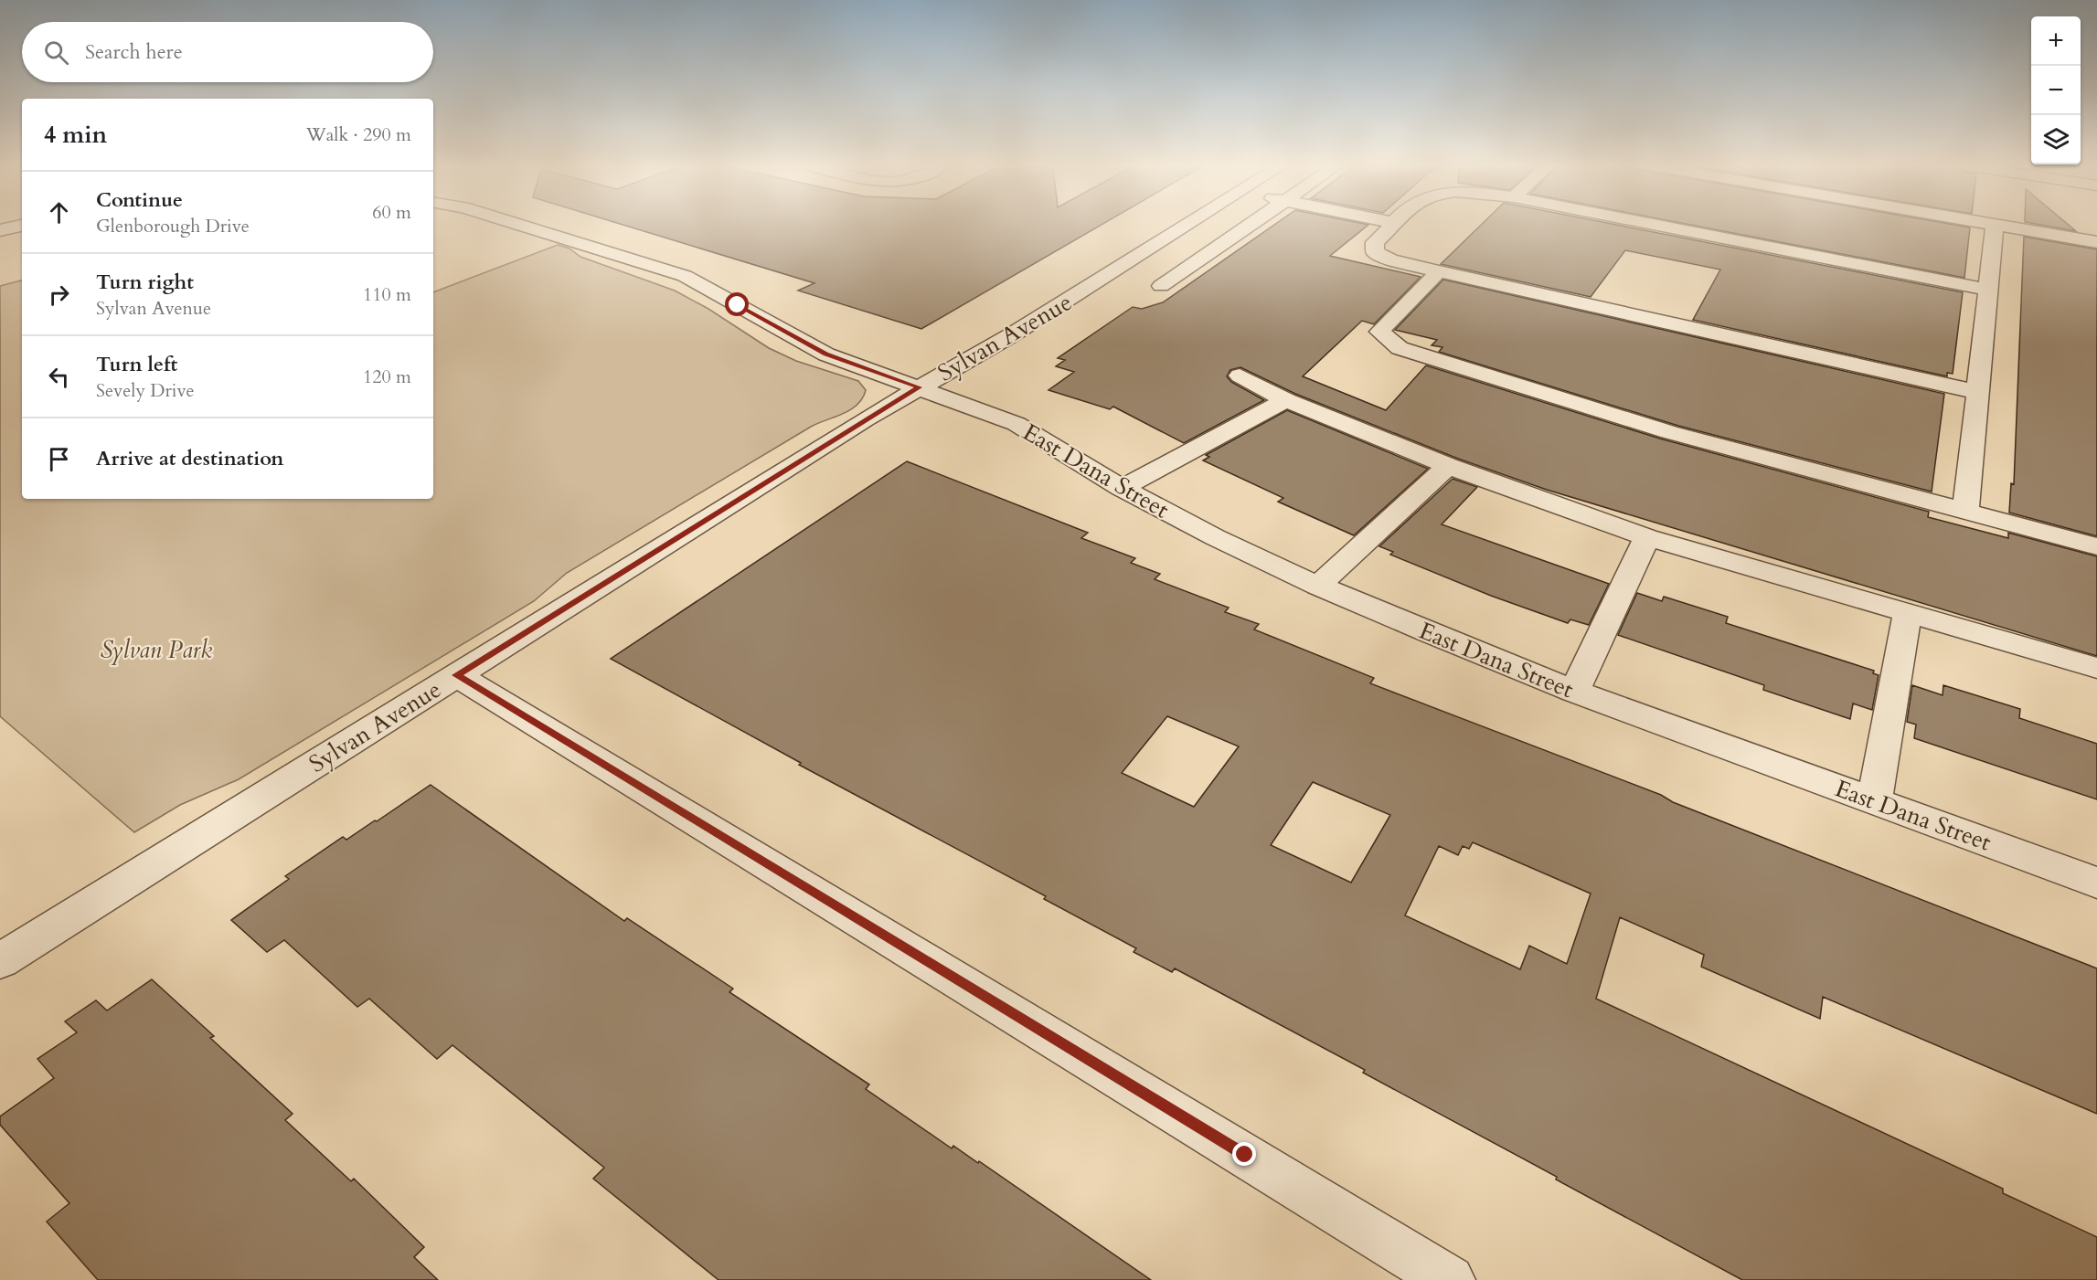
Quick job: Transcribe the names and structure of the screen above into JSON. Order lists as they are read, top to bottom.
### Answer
{
  "streets": {
    "street": ["Sylvan Avenue", "East Dana Street"]
  },
  "crossings": [
    ["Sylvan Avenue", "East Dana Street"]
  ],
  "parks": ["Sylvan Park"],
  "page": {
    "map_buttons": ["+", "−"],
    "search": "Search here",
    "heading": ["4 min", "Walk · 290 m"],
    "list": [
      ["Continue", "Glenborough Drive", "60 m"],
      ["Turn right", "Sylvan Avenue", "110 m"],
      ["Turn left", "Sevely Drive", "120 m"],
      "Arrive at destination"
    ]
  }
}
